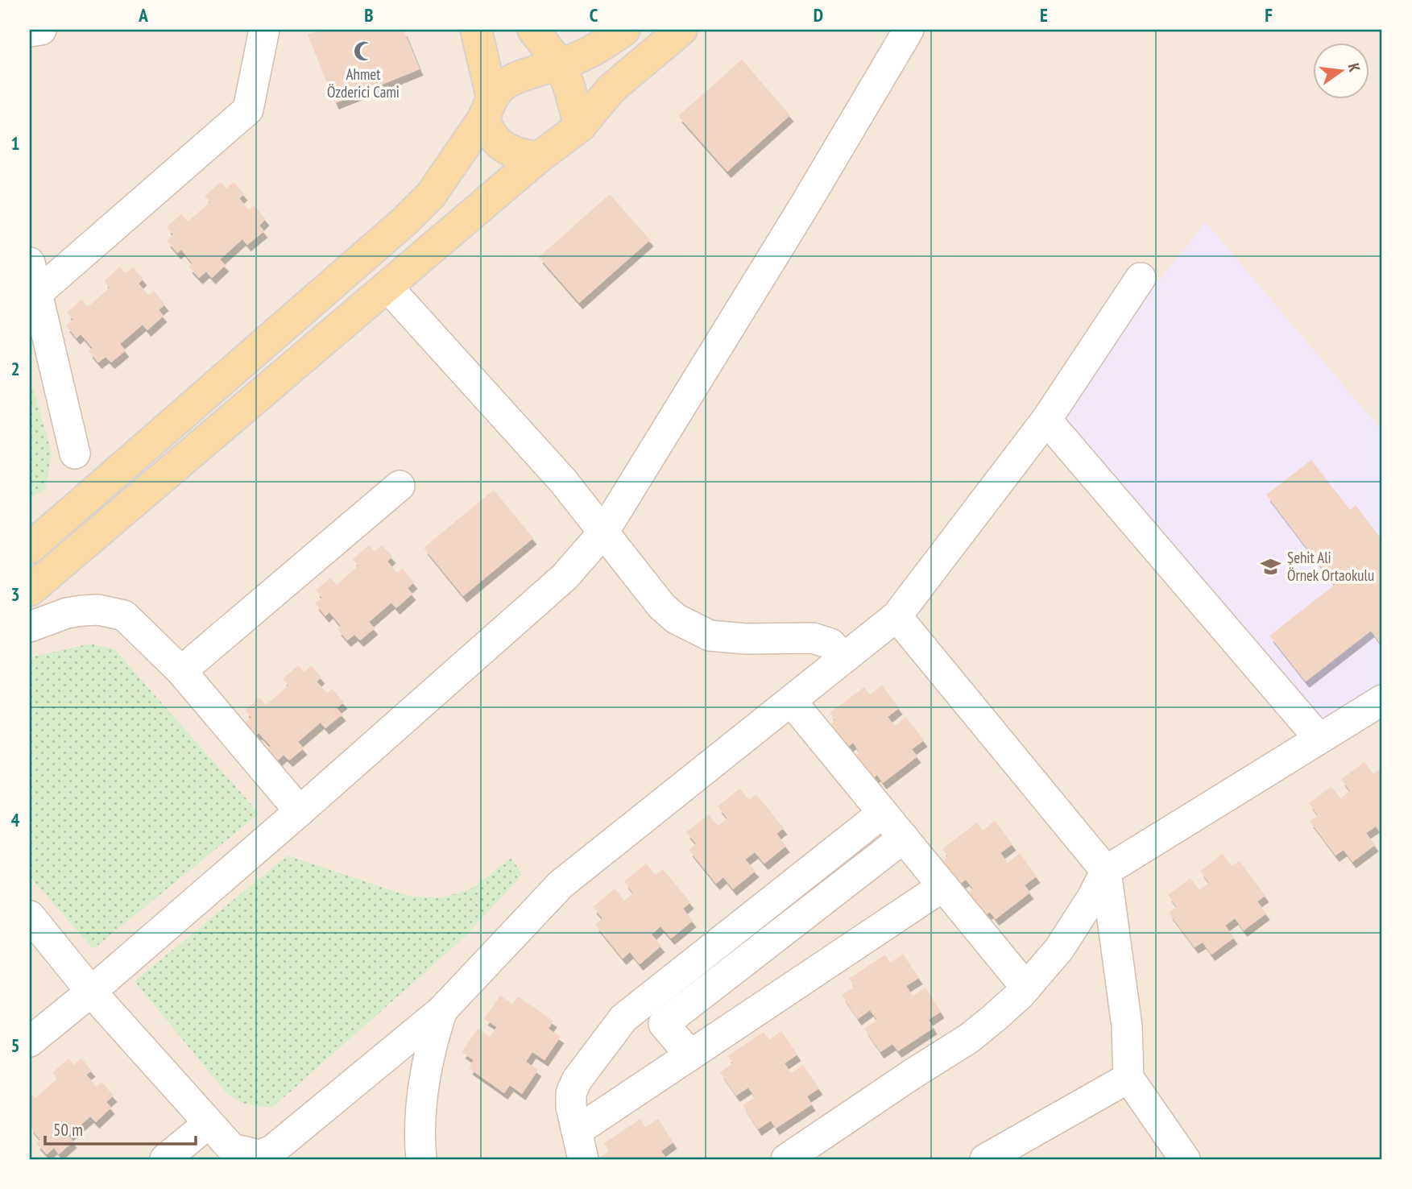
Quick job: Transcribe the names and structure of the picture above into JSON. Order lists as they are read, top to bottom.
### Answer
{
  "places": {
    "mosque": ["Ahmet Özderici Cami"],
    "school or university": ["Şehit Ali Örnek Ortaokulu"]
  },
  "scale_bar": "50 m",
  "north": "right",
  "grid": {
    "columns": [
      "A",
      "B",
      "C",
      "D",
      "E",
      "F"
    ],
    "rows": [
      "1",
      "2",
      "3",
      "4",
      "5"
    ]
  }
}
